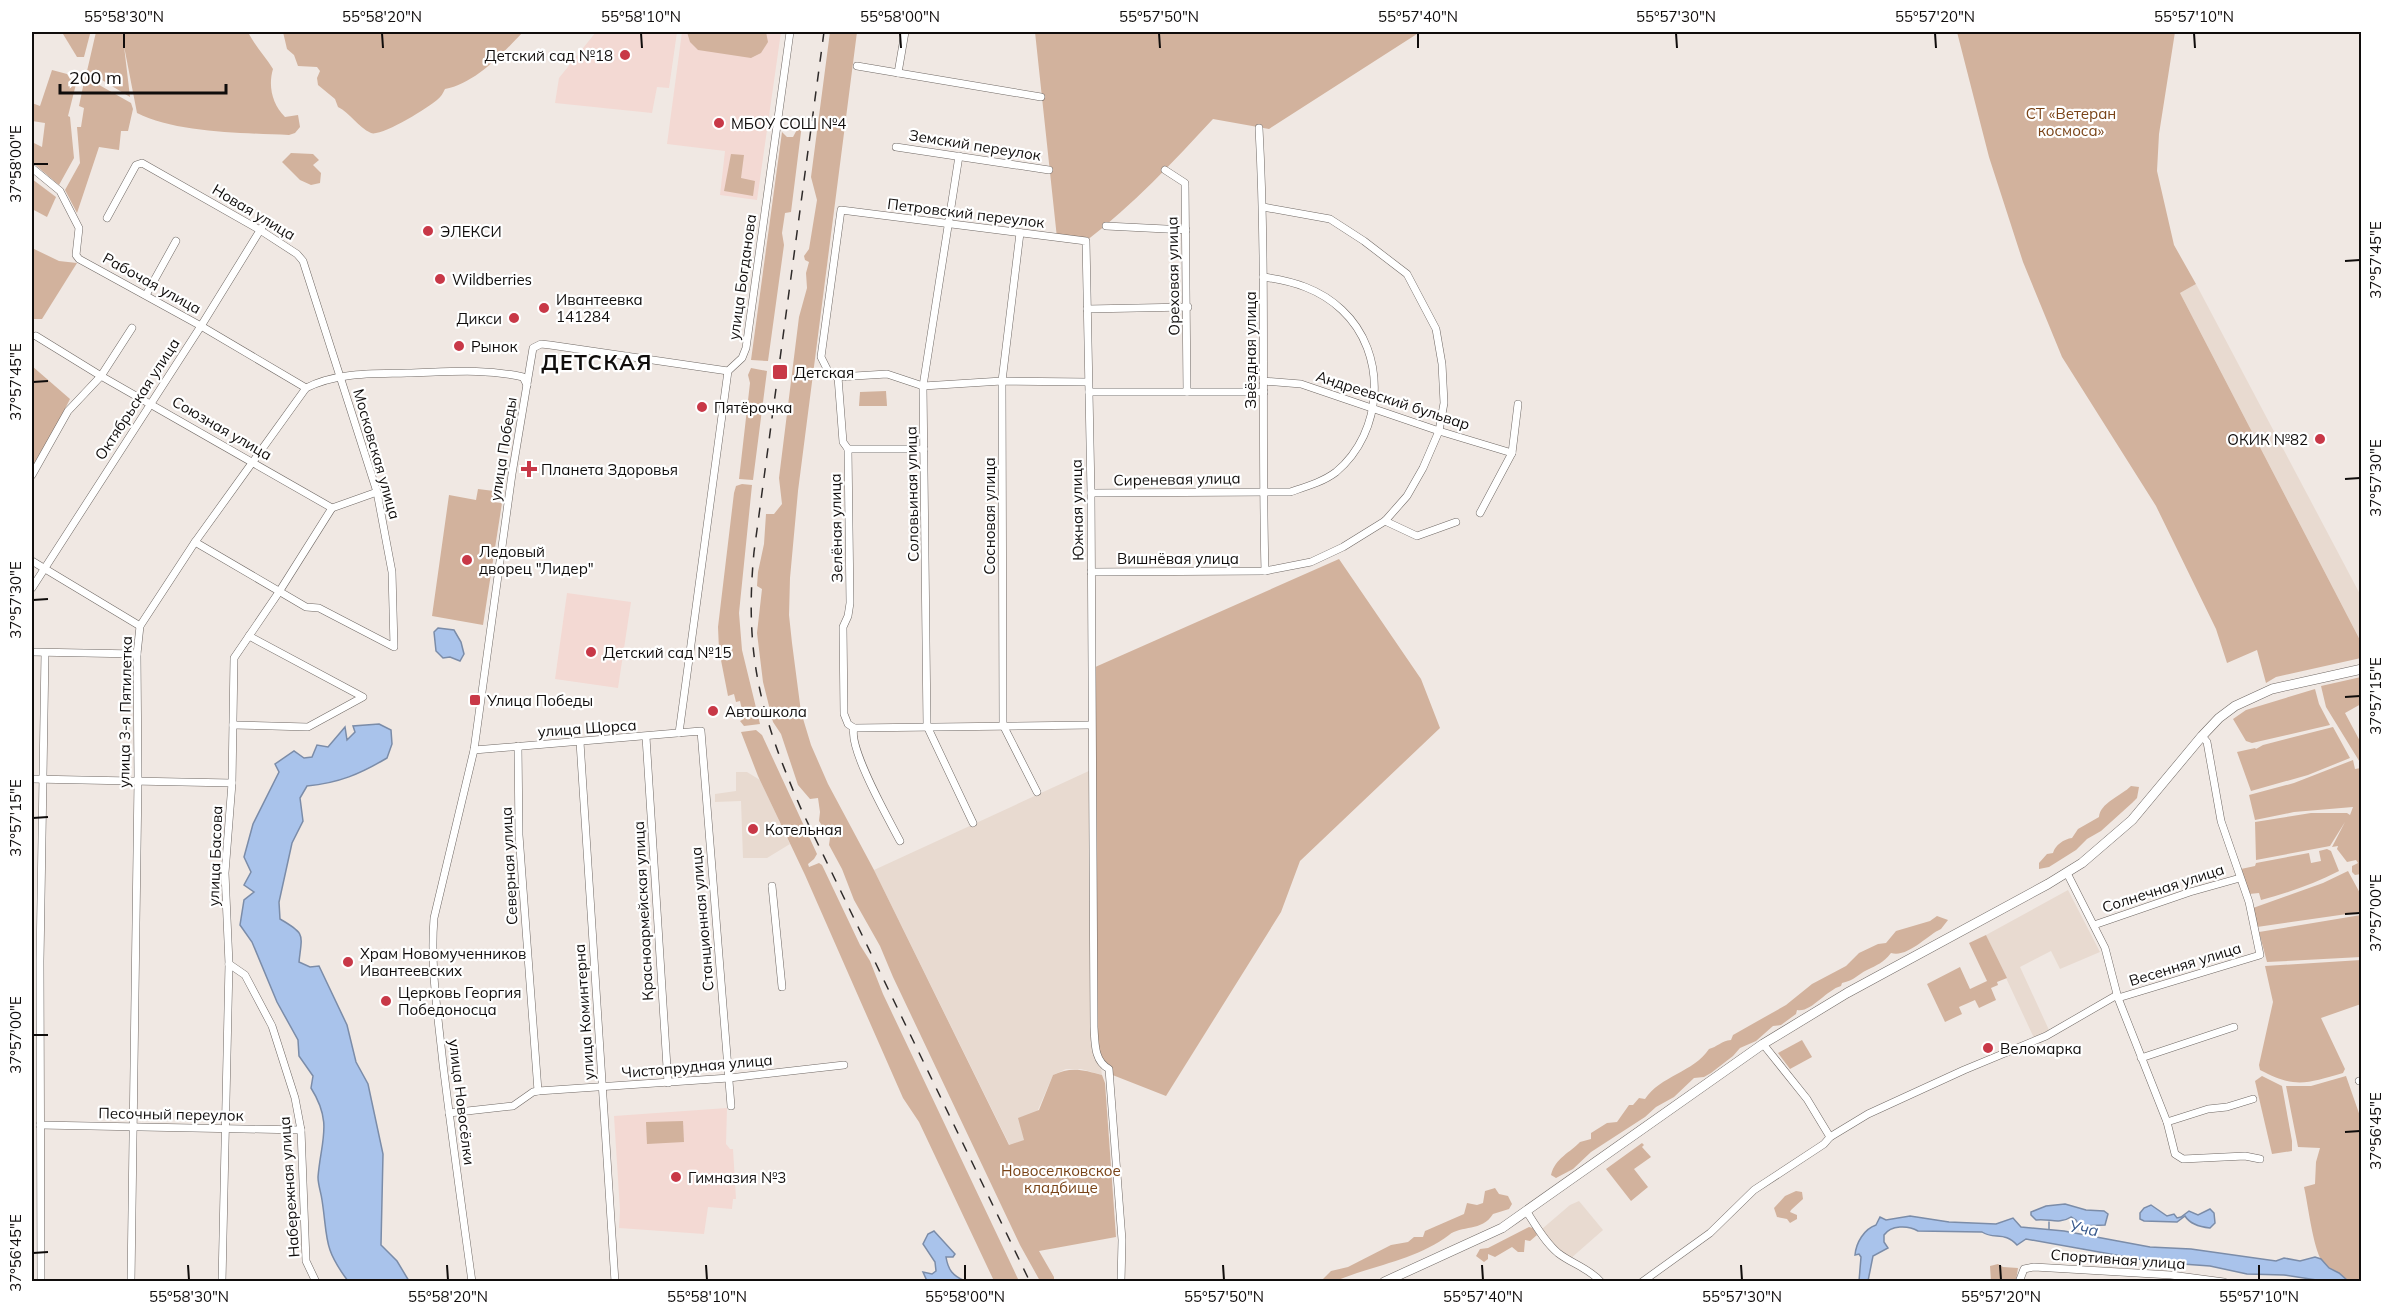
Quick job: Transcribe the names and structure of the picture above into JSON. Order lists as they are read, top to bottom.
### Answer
{
  "streets": {
    "street": [
      "Земский переулок",
      "Новая улица",
      "Петровский переулок",
      "Ореховая улица",
      "улица Богданова",
      "Рабочая улица",
      "Звёздная улица",
      "Октябрьская улица",
      "Андреевский бульвар",
      "Союзная улица",
      "улица Победы",
      "Московская улица",
      "Сиреневая улица",
      "Соловьиная улица",
      "Южная улица",
      "Сосновая улица",
      "Зелёная улица",
      "Вишнёвая улица",
      "улица 3-я Пятилетка",
      "улица Щорса",
      "улица Басова",
      "Северная улица",
      "Солнечная улица",
      "Красноармейская улица",
      "Станционная улица",
      "Весенняя улица",
      "улица Коминтерна",
      "Чистопрудная улица",
      "улица Новосёлки",
      "Песочный переулок",
      "Набережная улица",
      "Спортивная улица"
    ]
  },
  "crossings": [
    ["Земский переулок", "Соловьиная улица"],
    ["Новая улица", "Октябрьская улица"],
    ["Новая улица", "Московская улица"],
    ["Петровский переулок", "Соловьиная улица"],
    ["Петровский переулок", "Южная улица"],
    ["Петровский переулок", "Сосновая улица"],
    ["Петровский переулок", "Зелёная улица"],
    ["улица Богданова", "улица Победы"],
    ["Рабочая улица", "Октябрьская улица"],
    ["Рабочая улица", "улица 3-я Пятилетка"],
    ["Звёздная улица", "Андреевский бульвар"],
    ["Звёздная улица", "Сиреневая улица"],
    ["Звёздная улица", "Вишнёвая улица"],
    ["Октябрьская улица", "Союзная улица"],
    ["Андреевский бульвар", "Сиреневая улица"],
    ["Андреевский бульвар", "Вишнёвая улица"],
    ["Союзная улица", "улица 3-я Пятилетка"],
    ["Союзная улица", "улица Басова"],
    ["улица Победы", "улица Щорса"],
    ["улица Победы", "улица Новосёлки"],
    ["Московская улица", "улица Басова"],
    ["Сиреневая улица", "Южная улица"],
    ["Южная улица", "Вишнёвая улица"],
    ["улица 3-я Пятилетка", "Песочный переулок"],
    ["улица Щорса", "Северная улица"],
    ["улица Щорса", "Красноармейская улица"],
    ["улица Щорса", "Станционная улица"],
    ["улица Щорса", "улица Коминтерна"],
    ["улица Щорса", "улица Новосёлки"],
    ["улица Басова", "Песочный переулок"],
    ["улица Басова", "Набережная улица"],
    ["Северная улица", "Чистопрудная улица"],
    ["Солнечная улица", "Весенняя улица"],
    ["Красноармейская улица", "Чистопрудная улица"],
    ["Станционная улица", "Чистопрудная улица"],
    ["улица Коминтерна", "Чистопрудная улица"],
    ["Чистопрудная улица", "улица Новосёлки"],
    ["Песочный переулок", "Набережная улица"]
  ],
  "districts": ["ДЕТСКАЯ"],
  "water": ["Уча"],
  "parks": ["СТ «Ветеран космоса»", "Новоселковское кладбище"],
  "places": {
    "other": [
      "Детский сад №18",
      "МБОУ СОШ №4",
      "ЭЛЕКСИ",
      "Wildberries",
      "Ивантеевка 141284",
      "Дикси",
      "Рынок",
      "Пятёрочка",
      "ОКИК №82",
      "Ледовый дворец \"Лидер\"",
      "Детский сад №15",
      "Автошкола",
      "Котельная",
      "Храм Новомученников Ивантеевских",
      "Церковь Георгия Победоносца",
      "Веломарка",
      "Гимназия №3"
    ],
    "transit": ["Детская", "Улица Победы"],
    "health": ["Планета Здоровья"]
  },
  "scale_bar": "200 m",
  "coordinates": [
    "55°58'30\"N",
    "55°58'20\"N",
    "55°58'10\"N",
    "55°58'00\"N",
    "55°57'50\"N",
    "55°57'40\"N",
    "55°57'30\"N",
    "55°57'20\"N",
    "55°57'10\"N",
    "37°58'00\"E",
    "37°57'45\"E",
    "37°57'30\"E",
    "37°57'15\"E",
    "37°57'00\"E",
    "37°56'45\"E"
  ]
}
